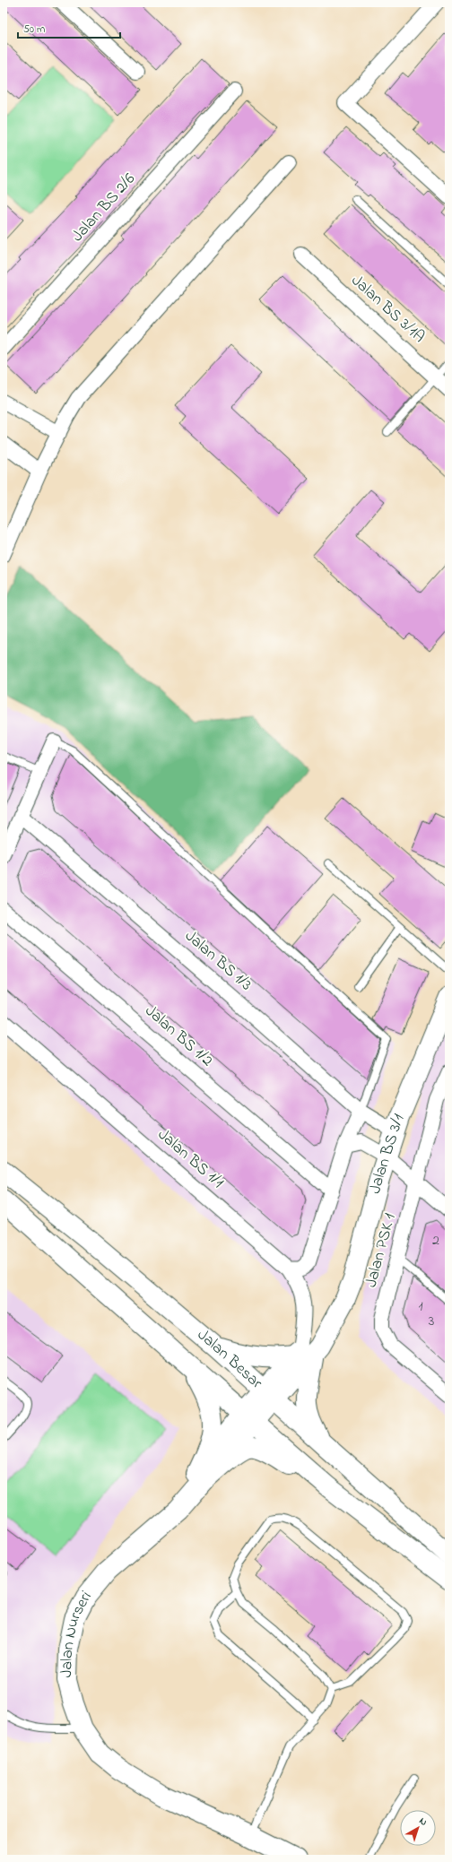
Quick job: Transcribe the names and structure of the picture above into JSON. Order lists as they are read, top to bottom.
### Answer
{
  "streets": {
    "main road": ["Jalan BS 3/1", "Jalan Besar", "Jalan Nurseri"],
    "street": [
      "Jalan BS 2/6",
      "Jalan BS 3/1A",
      "Jalan BS 1/3",
      "Jalan BS 1/2",
      "Jalan BS 1/1",
      "Jalan PSK 1"
    ]
  },
  "crossings": [
    ["Jalan BS 1/3", "Jalan BS 3/1"],
    ["Jalan BS 3/1", "Jalan BS 1/1"],
    ["Jalan BS 3/1", "Jalan Besar"],
    ["Jalan BS 3/1", "Jalan Nurseri"],
    ["Jalan Besar", "Jalan Nurseri"]
  ],
  "house_numbers": ["2", "1", "3"],
  "scale_bar": "50 m",
  "north": "top right"
}
